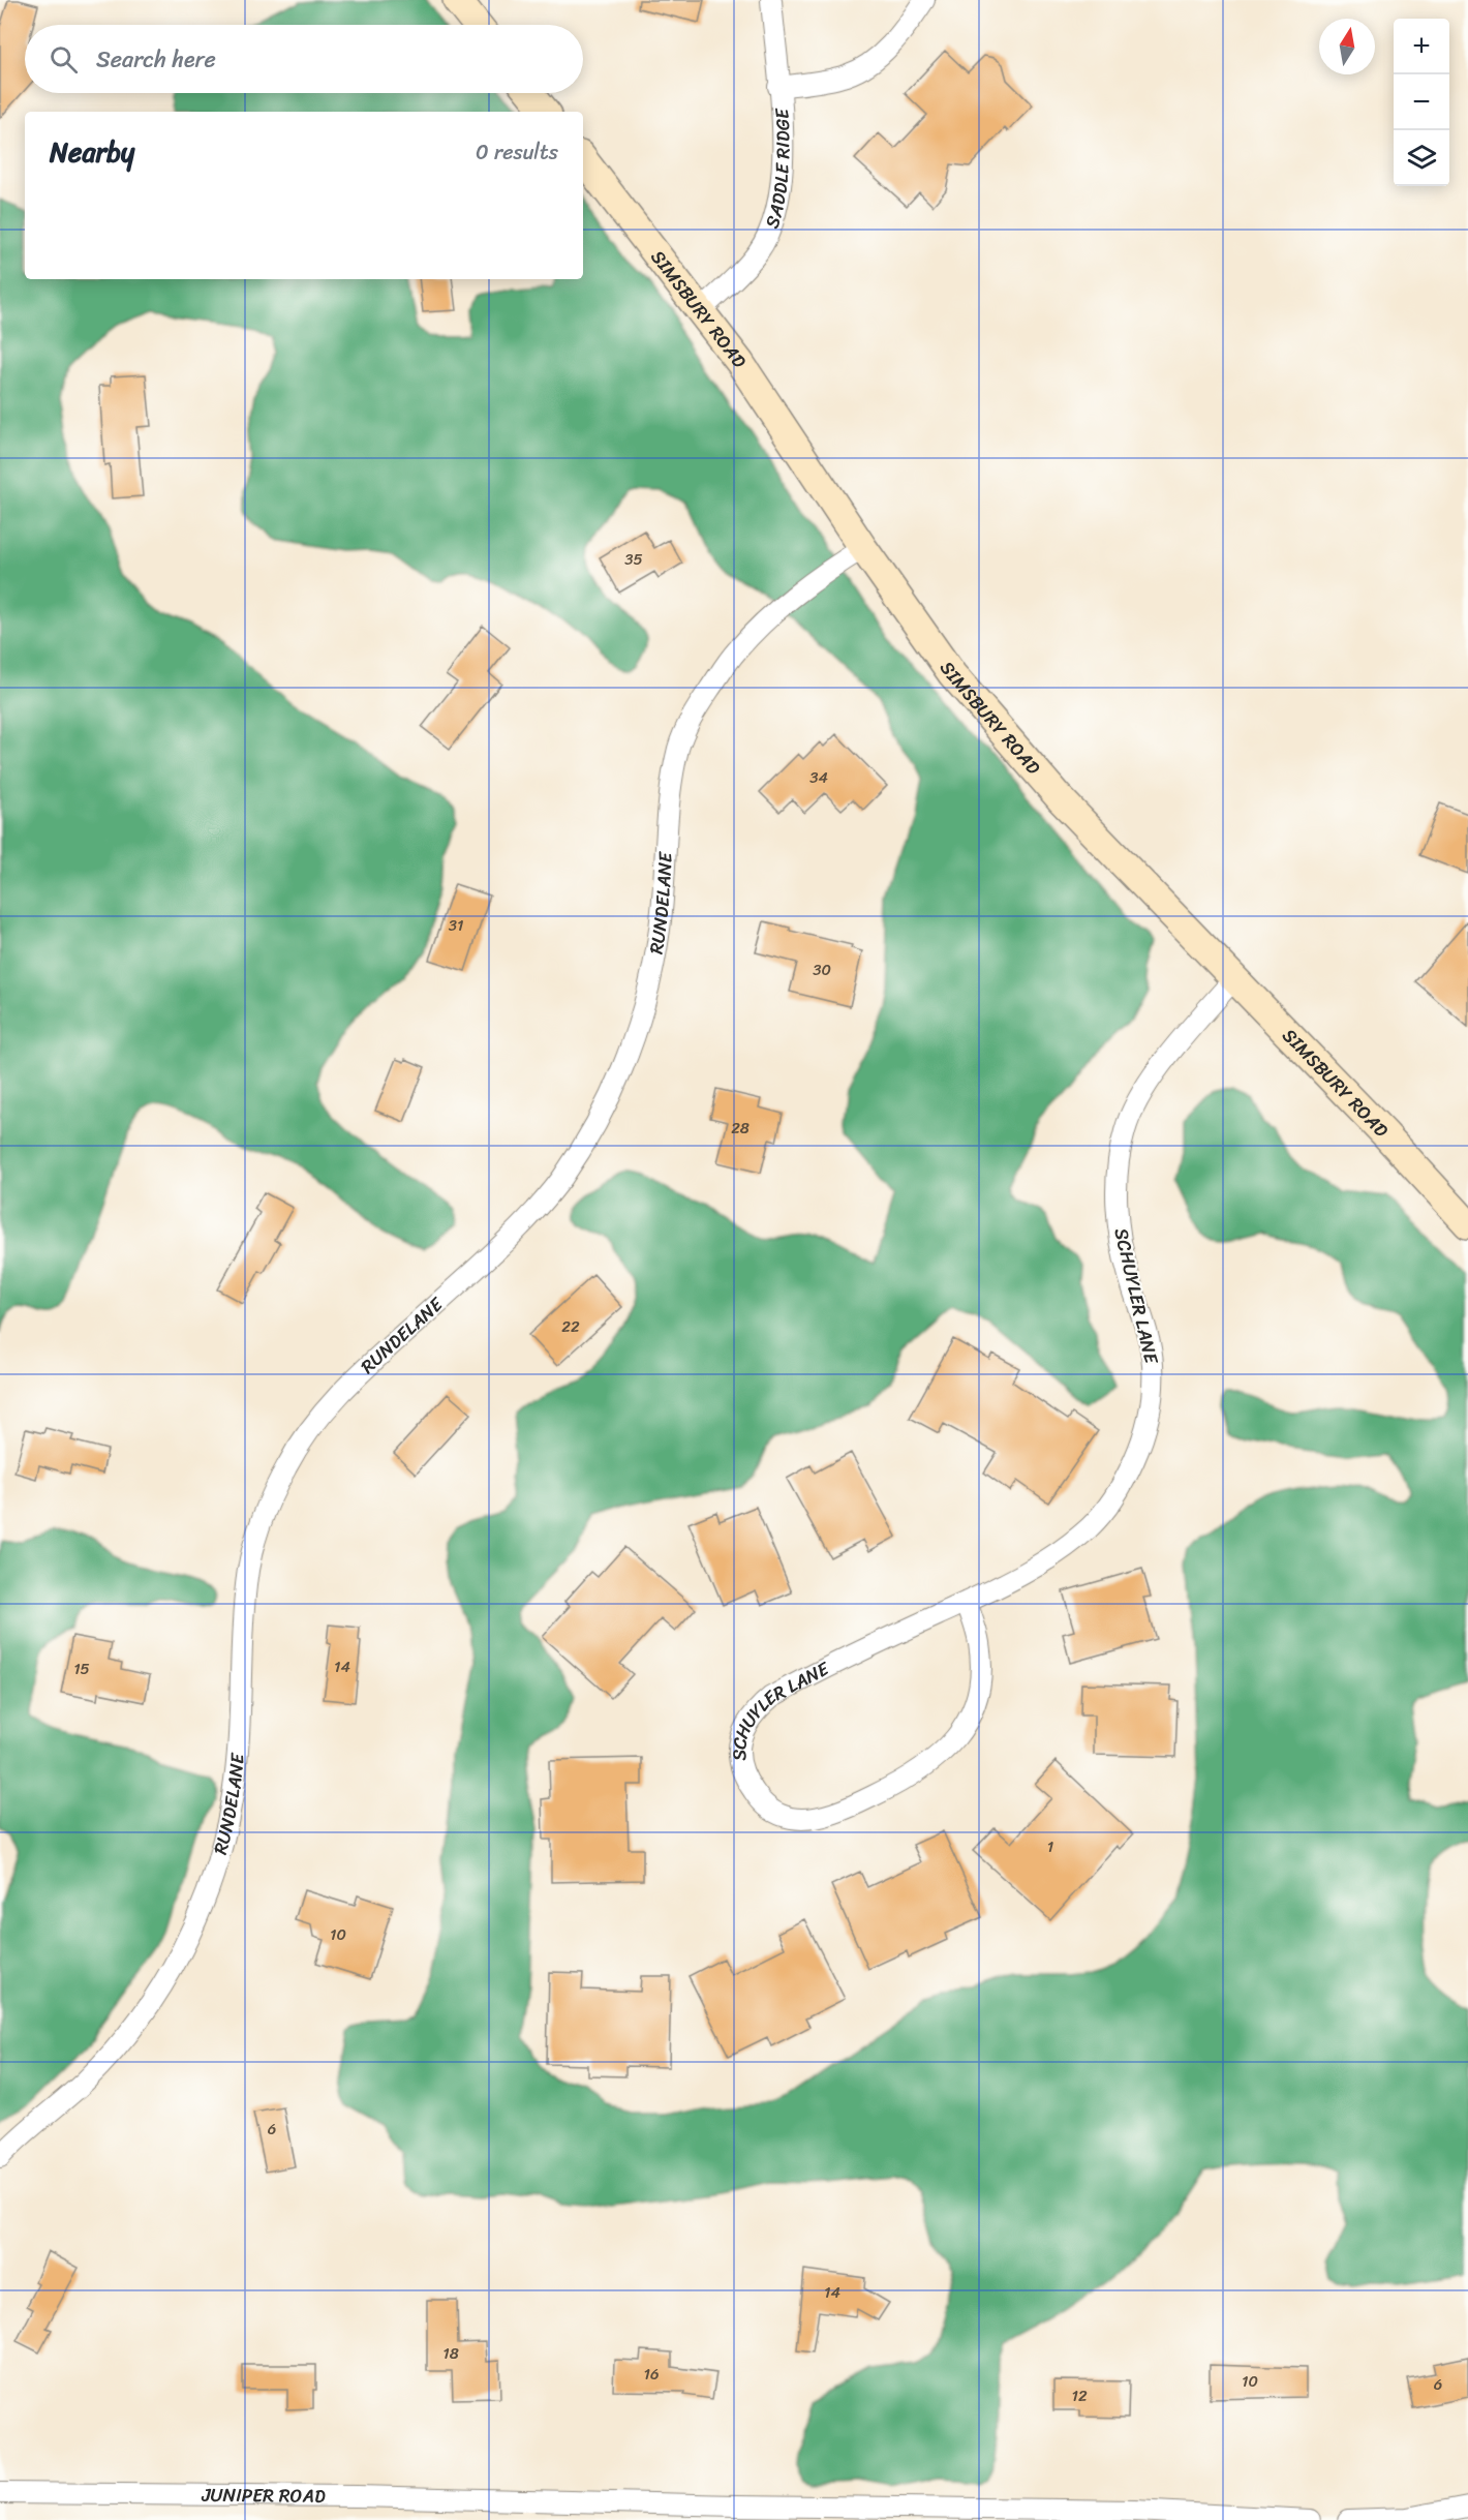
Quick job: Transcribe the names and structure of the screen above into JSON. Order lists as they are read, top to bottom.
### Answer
{
  "streets": {
    "main road": ["SIMSBURY ROAD"],
    "street": [
      "SADDLE RIDGE",
      "RUNDELANE",
      "SCHUYLER LANE",
      "JUNIPER ROAD"
    ]
  },
  "crossings": [
    ["SADDLE RIDGE", "SIMSBURY ROAD"],
    ["SIMSBURY ROAD", "RUNDELANE"],
    ["SIMSBURY ROAD", "SCHUYLER LANE"]
  ],
  "house_numbers": [
    "35",
    "34",
    "31",
    "30",
    "28",
    "22",
    "14",
    "15",
    "1",
    "10",
    "6",
    "14",
    "18",
    "16",
    "10",
    "6",
    "12"
  ],
  "north": "top",
  "page": {
    "map_buttons": ["+", "−"],
    "search": "Search here",
    "heading": ["Nearby", "0 results"]
  }
}
